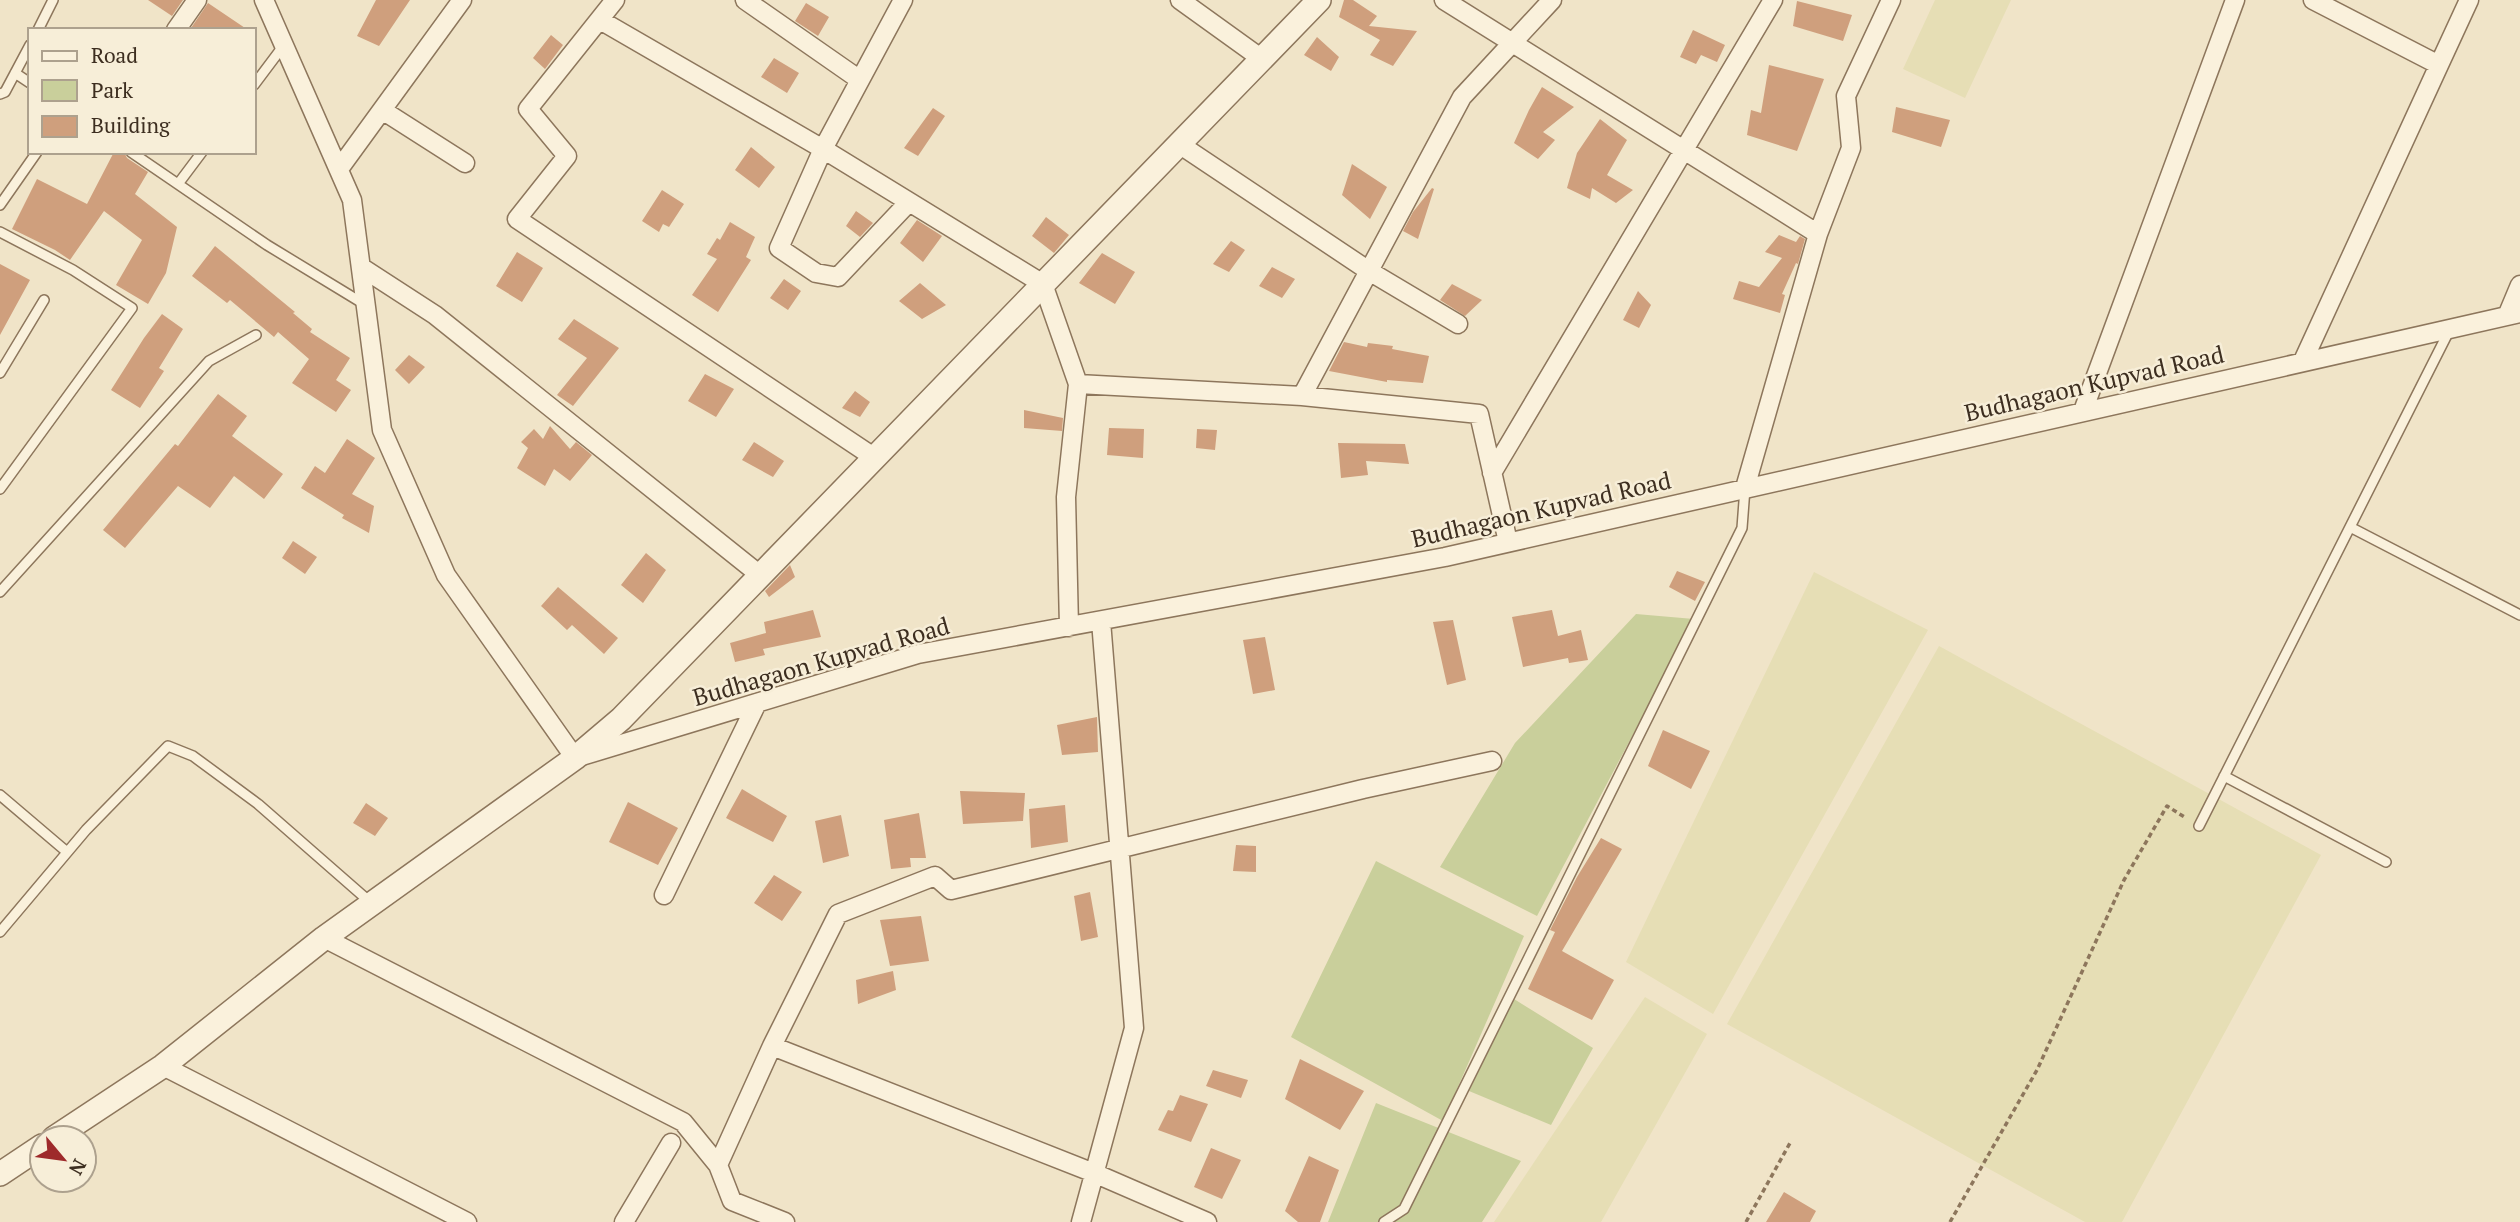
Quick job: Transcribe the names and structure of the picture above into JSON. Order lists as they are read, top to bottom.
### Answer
{
  "streets": {
    "street": ["Budhagaon Kupvad Road"]
  },
  "legend": ["Road", "Park", "Building"],
  "north": "bottom right"
}
